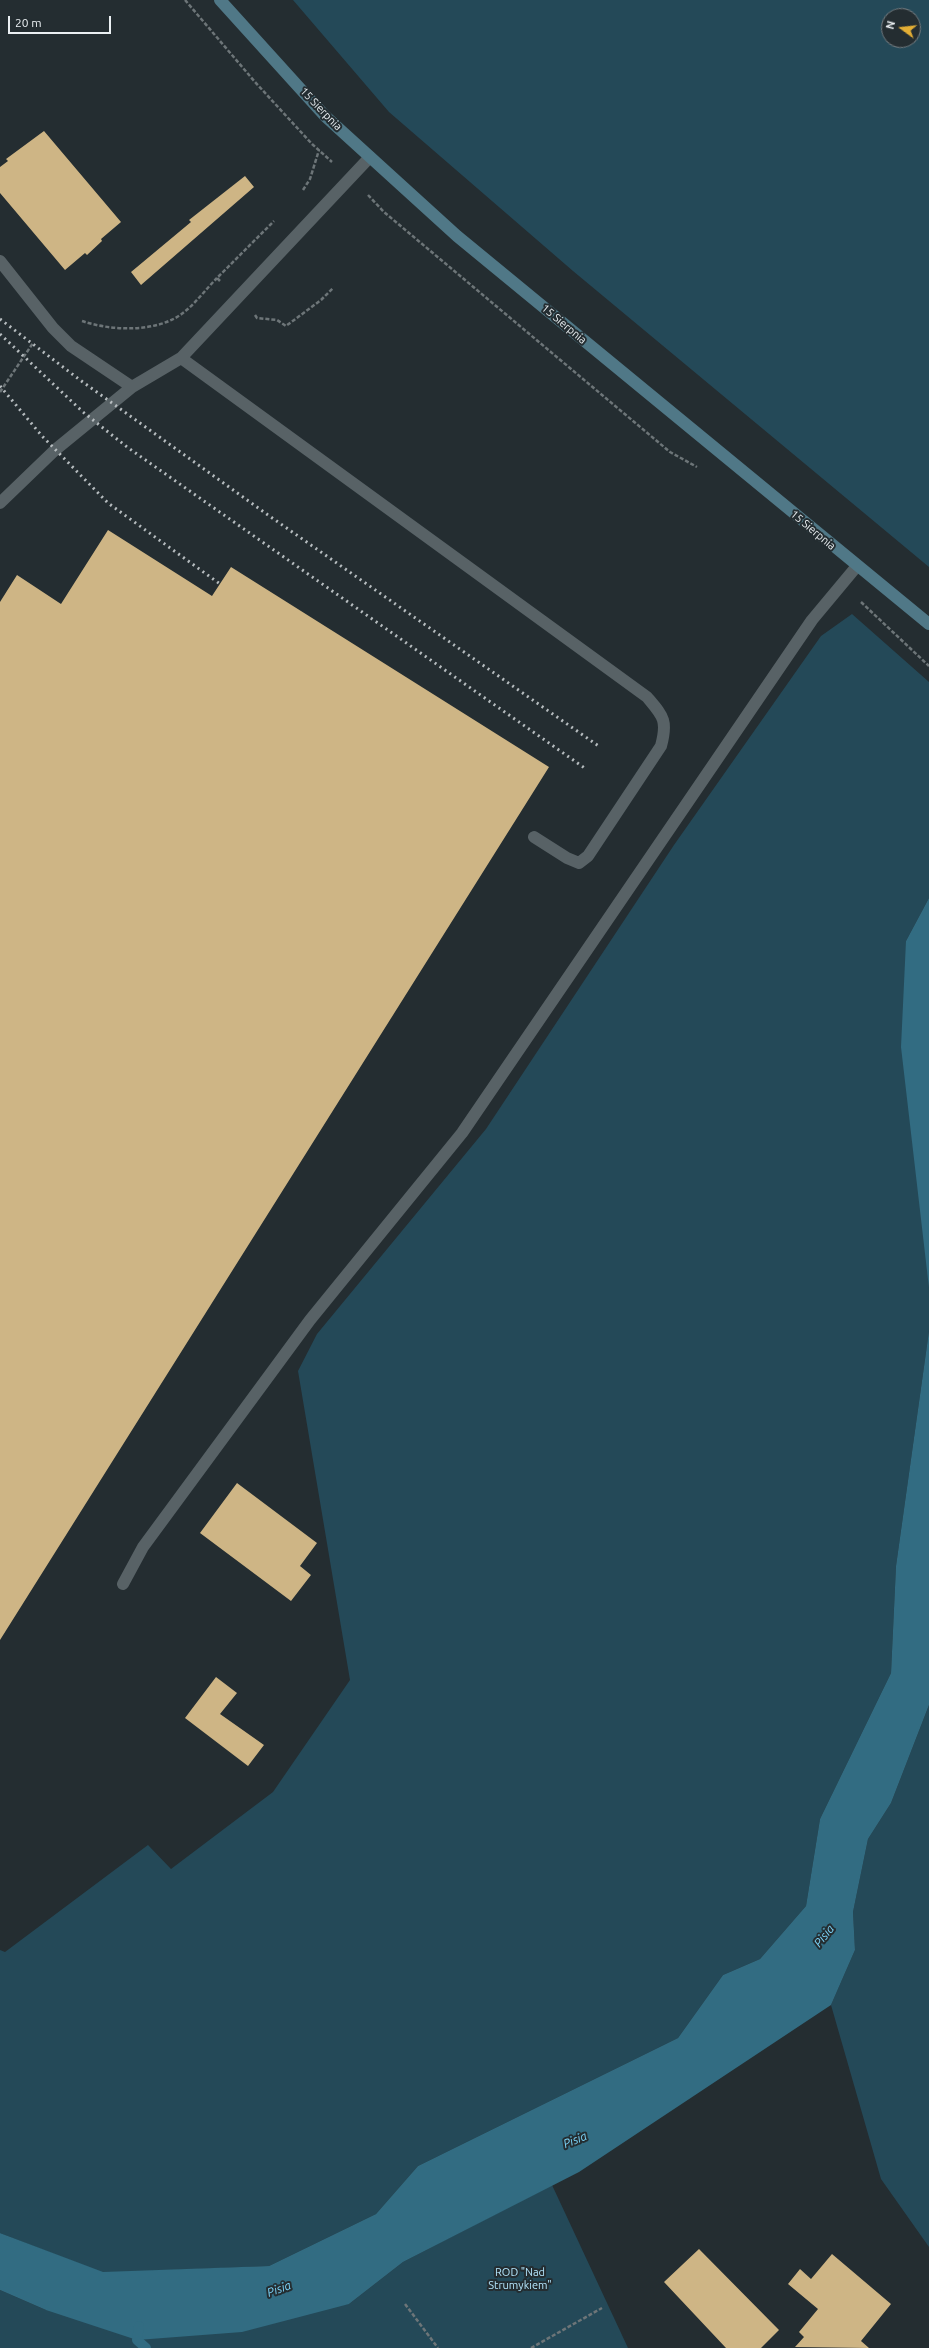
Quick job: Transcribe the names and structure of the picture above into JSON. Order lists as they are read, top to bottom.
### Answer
{
  "streets": {
    "main road": ["15 Sierpnia"]
  },
  "water": ["Pisia"],
  "parks": ["ROD \"Nad Strumykiem\""],
  "scale_bar": "20 m",
  "north": "left"
}
